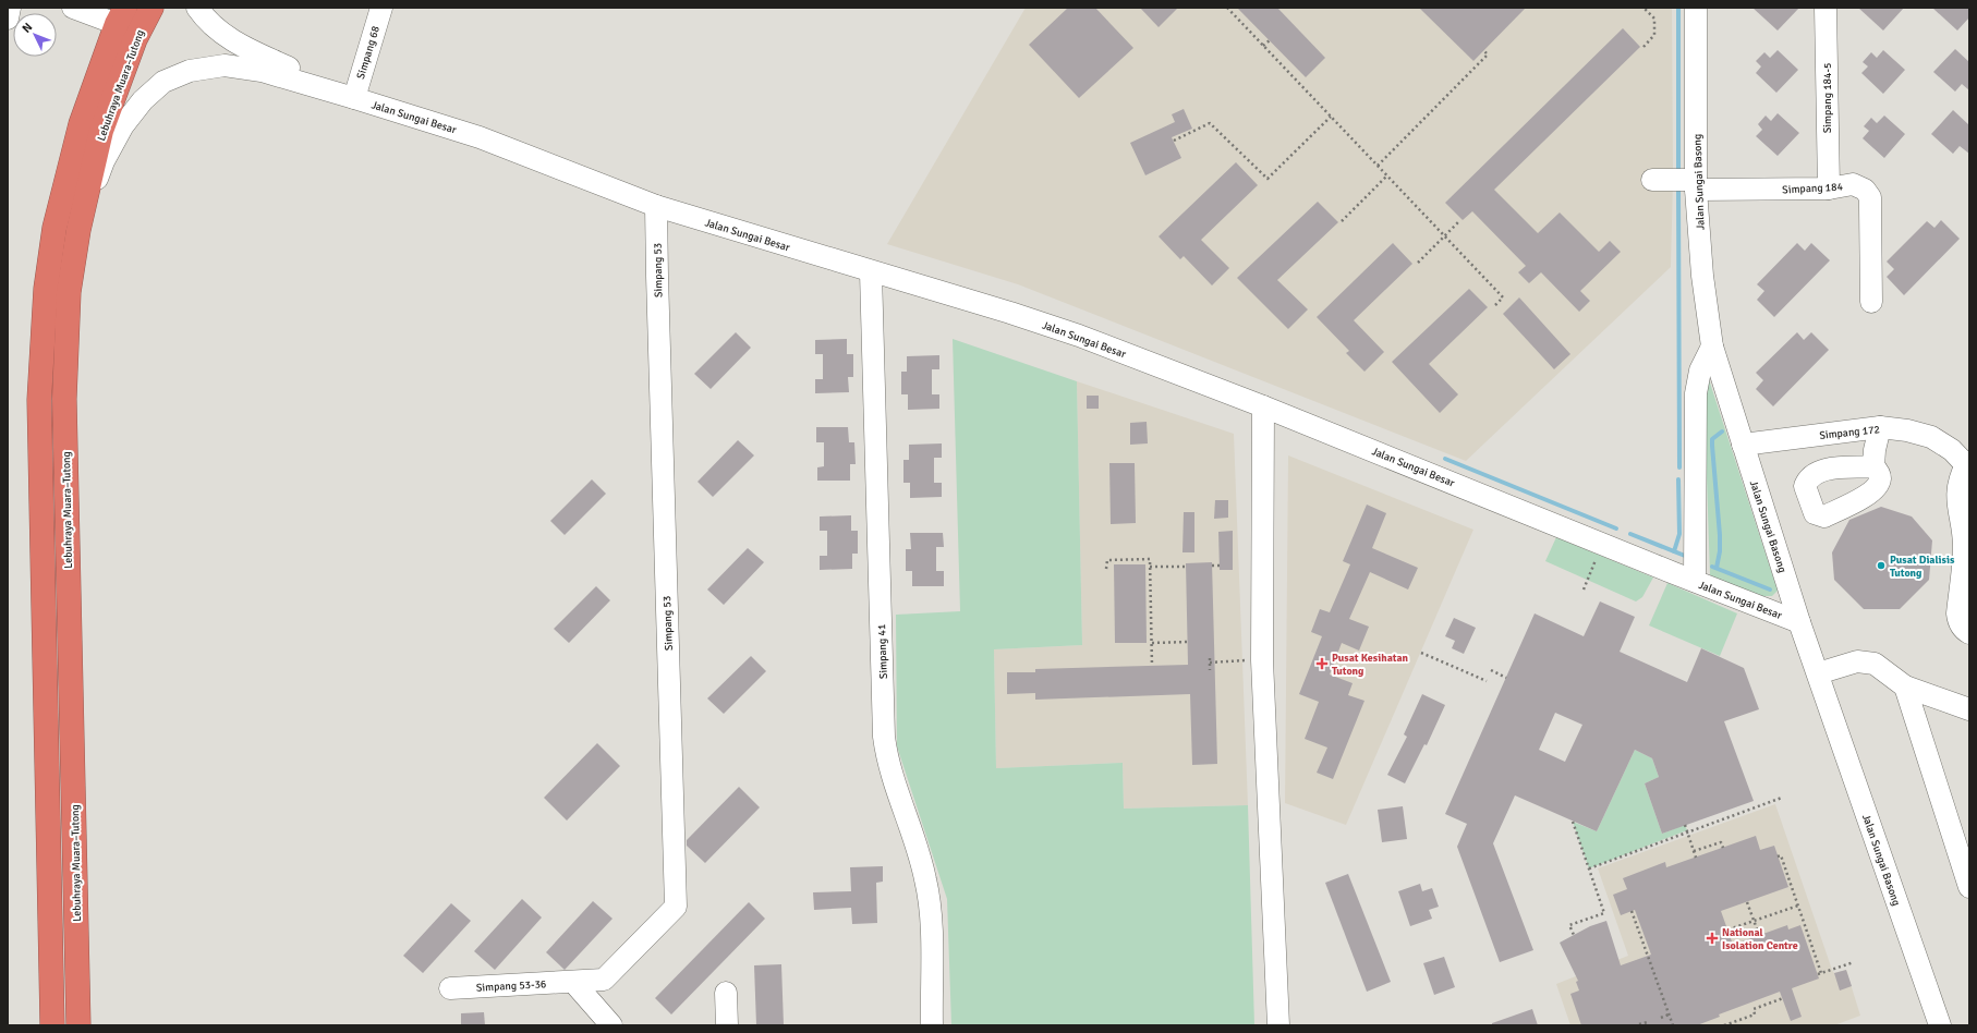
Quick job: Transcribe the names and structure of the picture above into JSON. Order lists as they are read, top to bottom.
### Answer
{
  "streets": {
    "highway": ["Lebuhraya Muara–Tutong"],
    "street": [
      "Simpang 68",
      "Simpang 184-5",
      "Jalan Sungai Besar",
      "Jalan Sungai Basong",
      "Simpang 184",
      "Simpang 53",
      "Simpang 172",
      "Simpang 41",
      "Simpang 53-36"
    ]
  },
  "crossings": [
    ["Simpang 68", "Jalan Sungai Besar"],
    ["Lebuhraya Muara–Tutong", "Jalan Sungai Besar"],
    ["Simpang 184-5", "Simpang 184"],
    ["Jalan Sungai Besar", "Jalan Sungai Basong"],
    ["Jalan Sungai Besar", "Simpang 53"],
    ["Jalan Sungai Besar", "Simpang 41"],
    ["Jalan Sungai Basong", "Simpang 184"],
    ["Jalan Sungai Basong", "Simpang 172"],
    ["Simpang 53", "Simpang 53-36"]
  ],
  "places": {
    "other": ["Pusat Dialisis Tutong"],
    "health": ["Pusat Kesihatan Tutong", "National Isolation Centre"]
  },
  "north": "top left"
}
